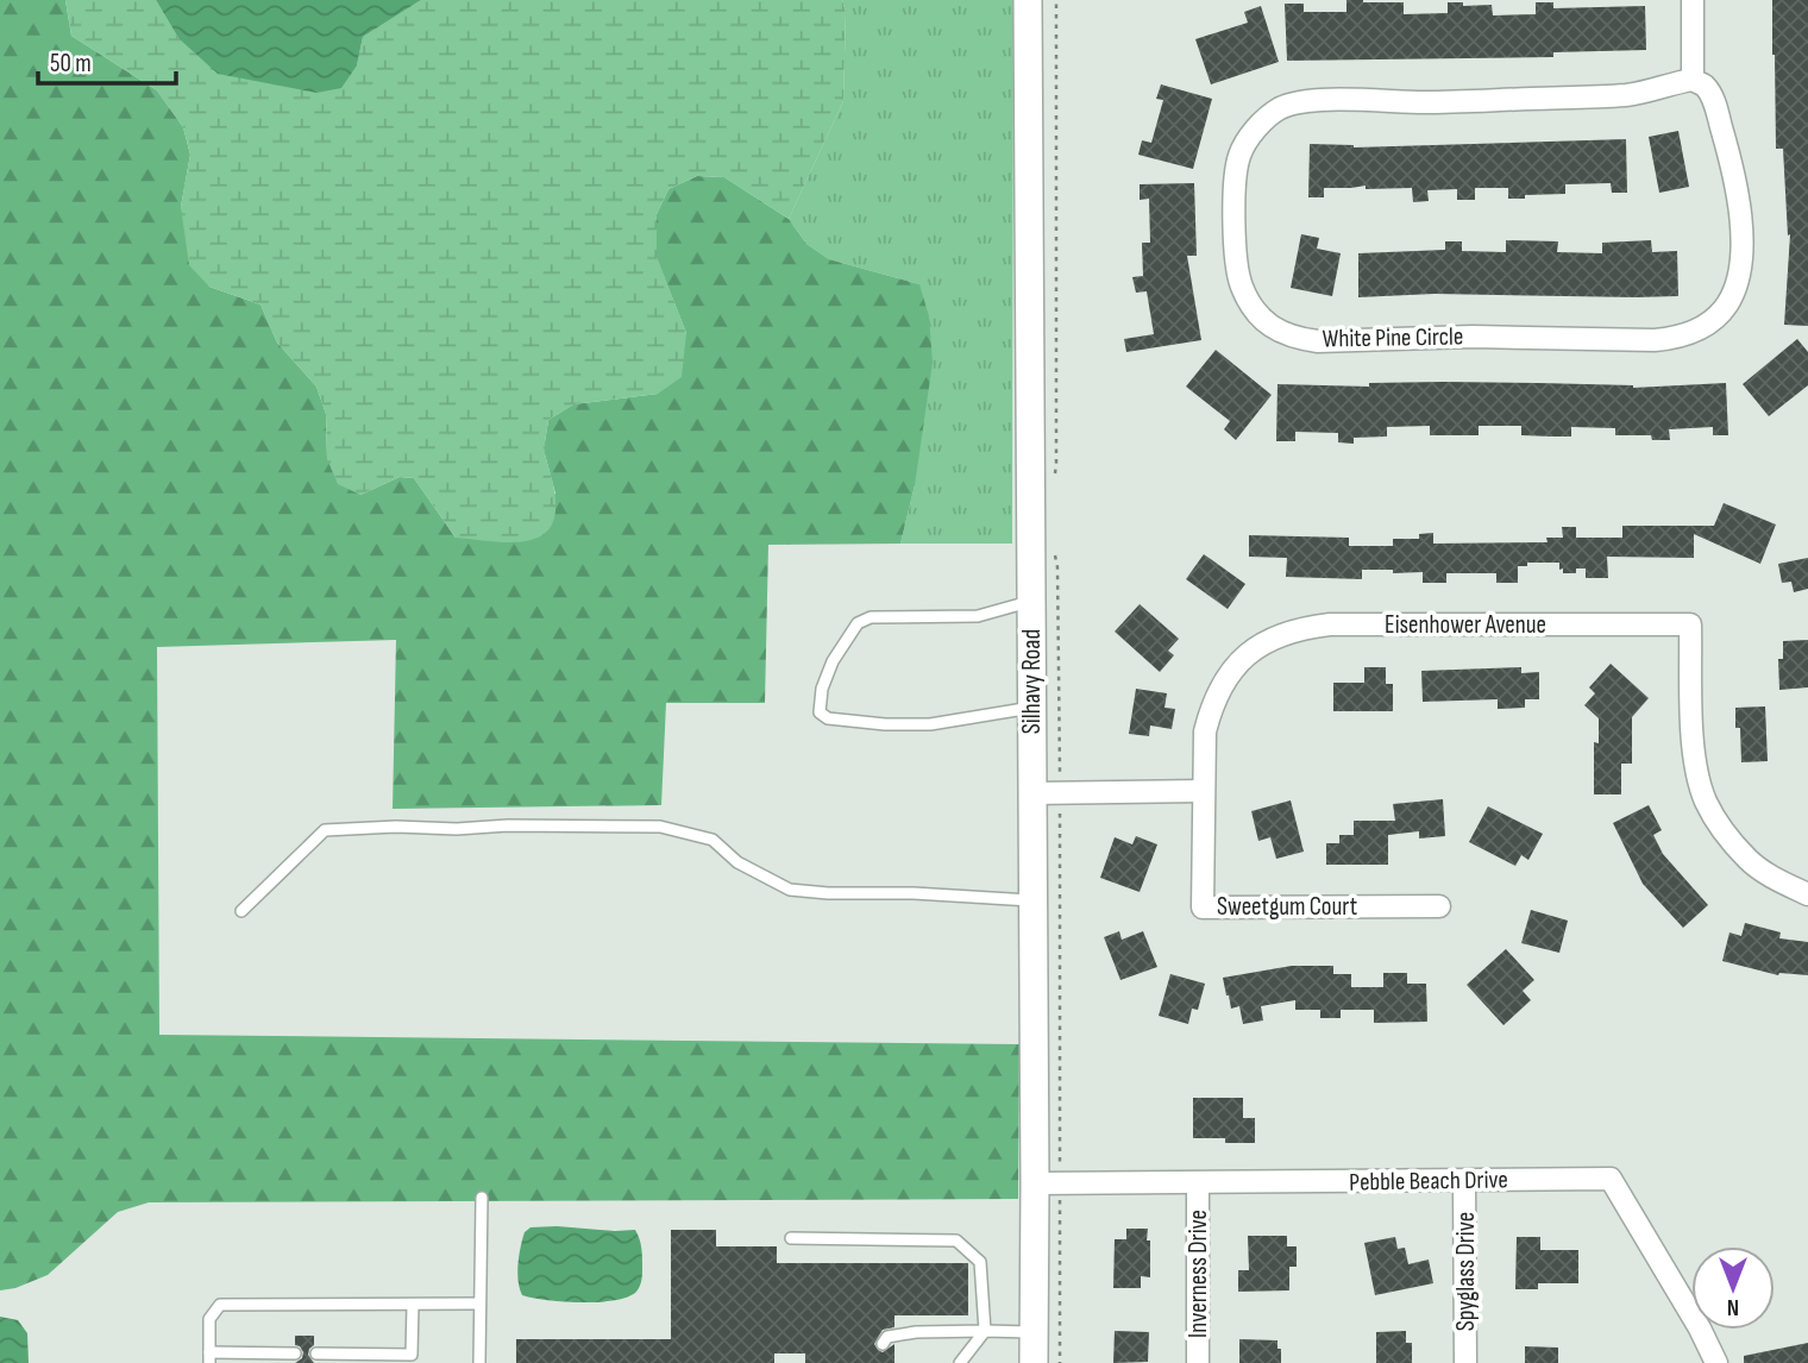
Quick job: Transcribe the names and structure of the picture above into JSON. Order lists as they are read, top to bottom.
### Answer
{
  "streets": {
    "street": [
      "White Pine Circle",
      "Eisenhower Avenue",
      "Silhavy Road",
      "Sweetgum Court",
      "Pebble Beach Drive",
      "Spyglass Drive",
      "Inverness Drive"
    ]
  },
  "crossings": [
    ["Eisenhower Avenue", "Sweetgum Court"],
    ["Silhavy Road", "Pebble Beach Drive"],
    ["Pebble Beach Drive", "Spyglass Drive"],
    ["Pebble Beach Drive", "Inverness Drive"]
  ],
  "scale_bar": "50 m",
  "north": "bottom"
}
